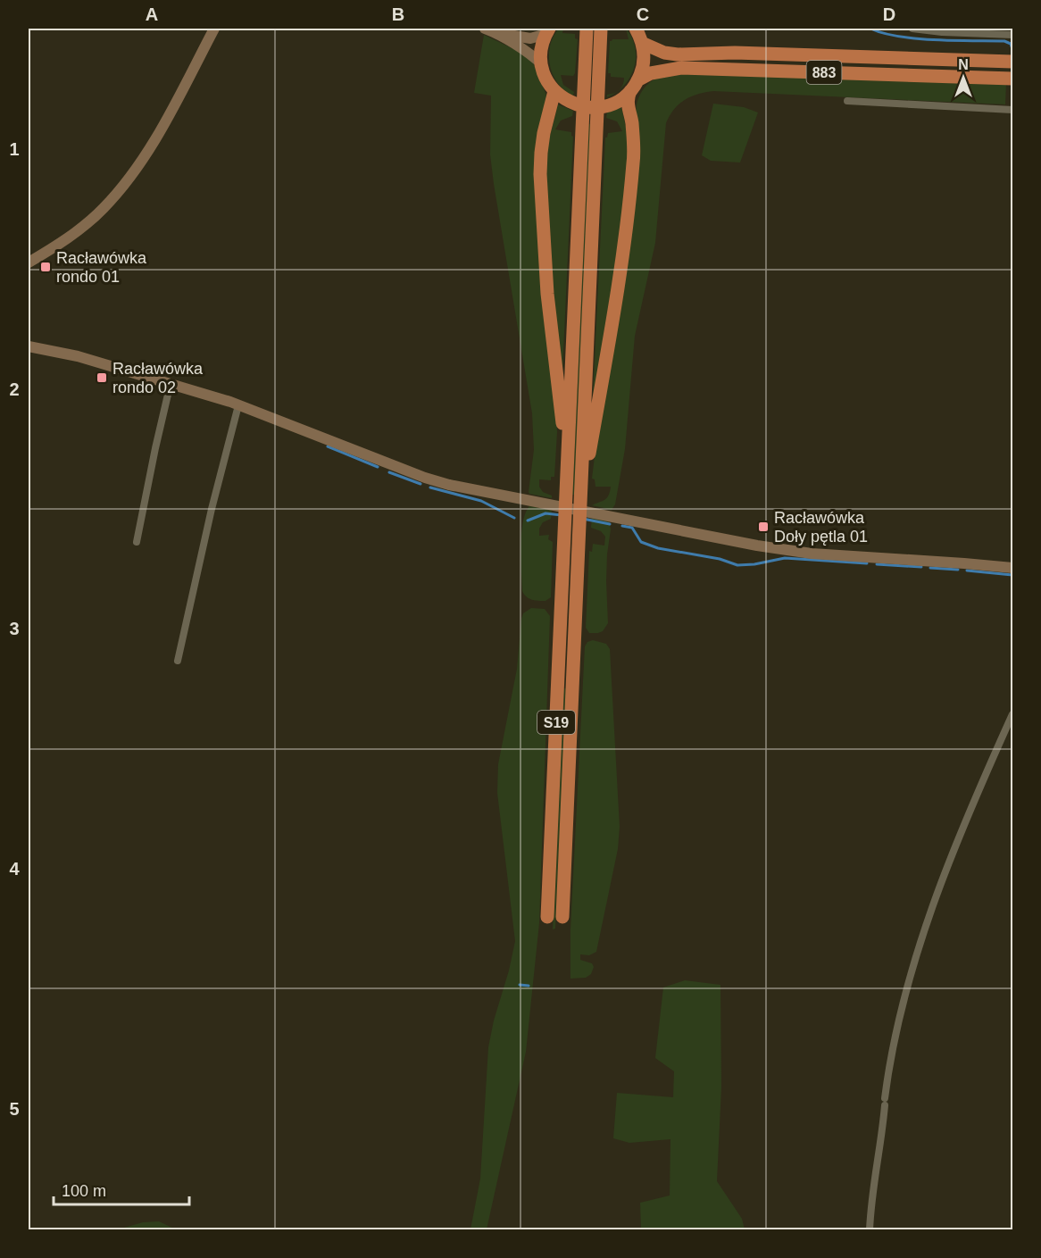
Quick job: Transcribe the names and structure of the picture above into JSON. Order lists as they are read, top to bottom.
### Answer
{
  "streets": {
    "highway": ["883", "S19"]
  },
  "places": {
    "transit": ["Racławówka rondo 01", "Racławówka rondo 02", "Racławówka Doły pętla 01"]
  },
  "scale_bar": "100 m",
  "north": "top",
  "grid": {
    "columns": [
      "A",
      "B",
      "C",
      "D"
    ],
    "rows": [
      "1",
      "2",
      "3",
      "4",
      "5"
    ]
  }
}
